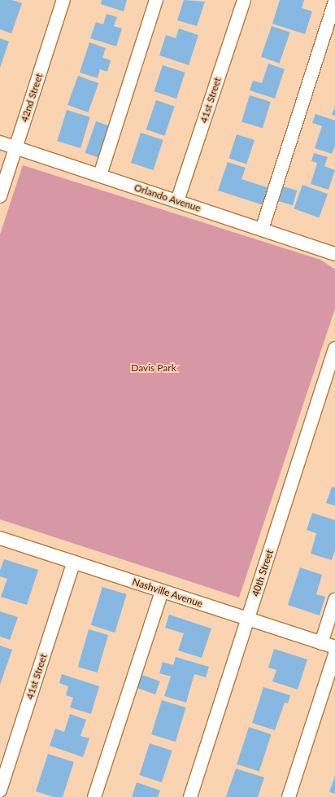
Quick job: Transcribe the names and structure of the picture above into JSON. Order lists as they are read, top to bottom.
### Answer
{
  "streets": {
    "street": [
      "42nd Street",
      "41st Street",
      "Orlando Avenue",
      "40th Street",
      "Nashville Avenue"
    ]
  },
  "crossings": [
    ["42nd Street", "Orlando Avenue"],
    ["41st Street", "Orlando Avenue"],
    ["41st Street", "Nashville Avenue"],
    ["40th Street", "Nashville Avenue"]
  ],
  "parks": ["Davis Park"]
}
